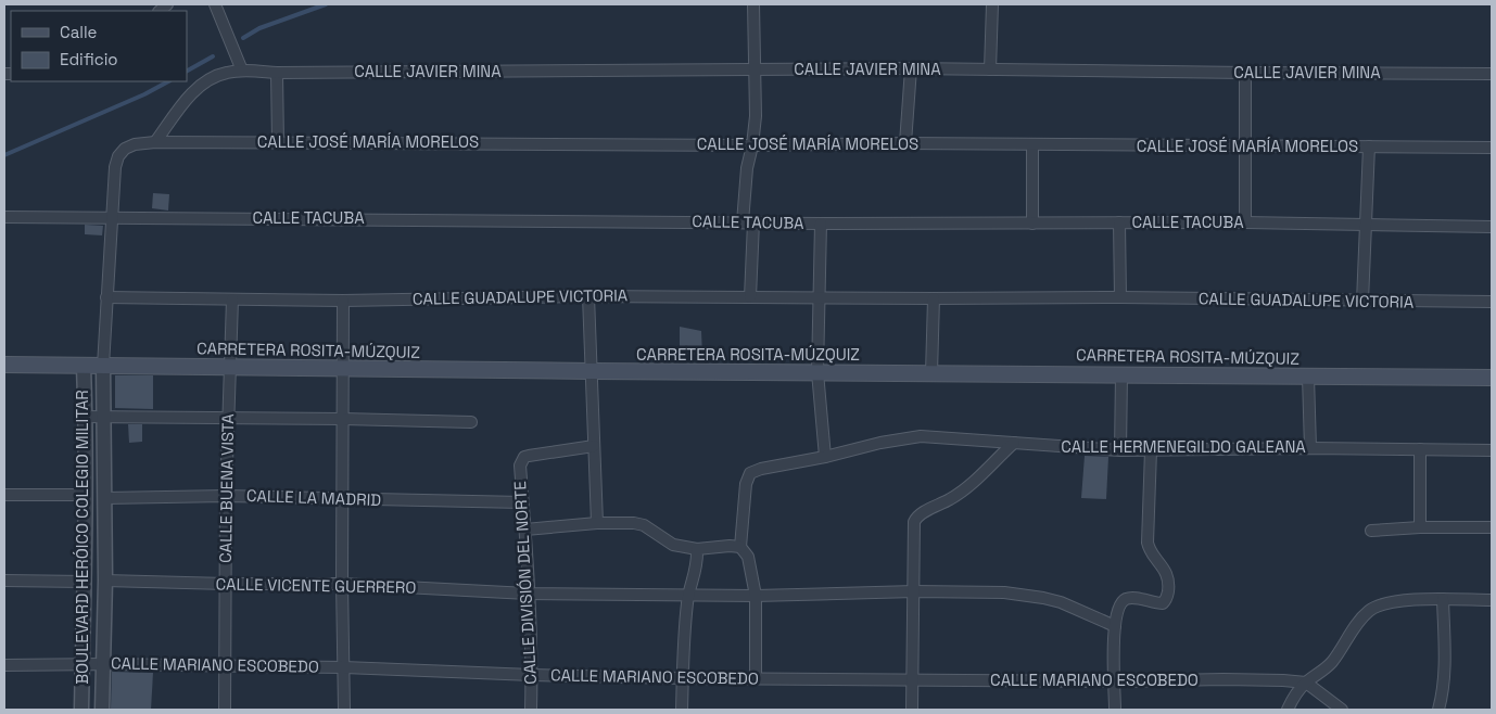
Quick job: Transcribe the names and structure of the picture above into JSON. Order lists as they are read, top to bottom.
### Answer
{
  "streets": {
    "main road": ["CARRETERA ROSITA-MÚZQUIZ"],
    "street": [
      "CALLE JAVIER MINA",
      "CALLE JOSÉ MARÍA MORELOS",
      "CALLE TACUBA",
      "CALLE GUADALUPE VICTORIA",
      "CALLE HERMENEGILDO GALEANA",
      "CALLE BUENA VISTA",
      "CALLE LA MADRID",
      "BOULEVARD HERÓICO COLEGIO MILITAR",
      "CALLE DIVISIÓN DEL NORTE",
      "CALLE VICENTE GUERRERO",
      "CALLE MARIANO ESCOBEDO"
    ]
  },
  "crossings": [
    ["CALLE JAVIER MINA", "CALLE JOSÉ MARÍA MORELOS"],
    ["CALLE JOSÉ MARÍA MORELOS", "CALLE TACUBA"],
    ["CALLE GUADALUPE VICTORIA", "CALLE BUENA VISTA"],
    ["CARRETERA ROSITA-MÚZQUIZ", "CALLE BUENA VISTA"],
    ["CARRETERA ROSITA-MÚZQUIZ", "BOULEVARD HERÓICO COLEGIO MILITAR"],
    ["CALLE BUENA VISTA", "CALLE LA MADRID"],
    ["CALLE BUENA VISTA", "CALLE VICENTE GUERRERO"],
    ["CALLE BUENA VISTA", "CALLE MARIANO ESCOBEDO"],
    ["CALLE LA MADRID", "BOULEVARD HERÓICO COLEGIO MILITAR"],
    ["CALLE LA MADRID", "CALLE DIVISIÓN DEL NORTE"],
    ["BOULEVARD HERÓICO COLEGIO MILITAR", "CALLE VICENTE GUERRERO"],
    ["BOULEVARD HERÓICO COLEGIO MILITAR", "CALLE MARIANO ESCOBEDO"],
    ["CALLE DIVISIÓN DEL NORTE", "CALLE VICENTE GUERRERO"],
    ["CALLE DIVISIÓN DEL NORTE", "CALLE MARIANO ESCOBEDO"]
  ],
  "legend": ["Calle", "Edificio"]
}
